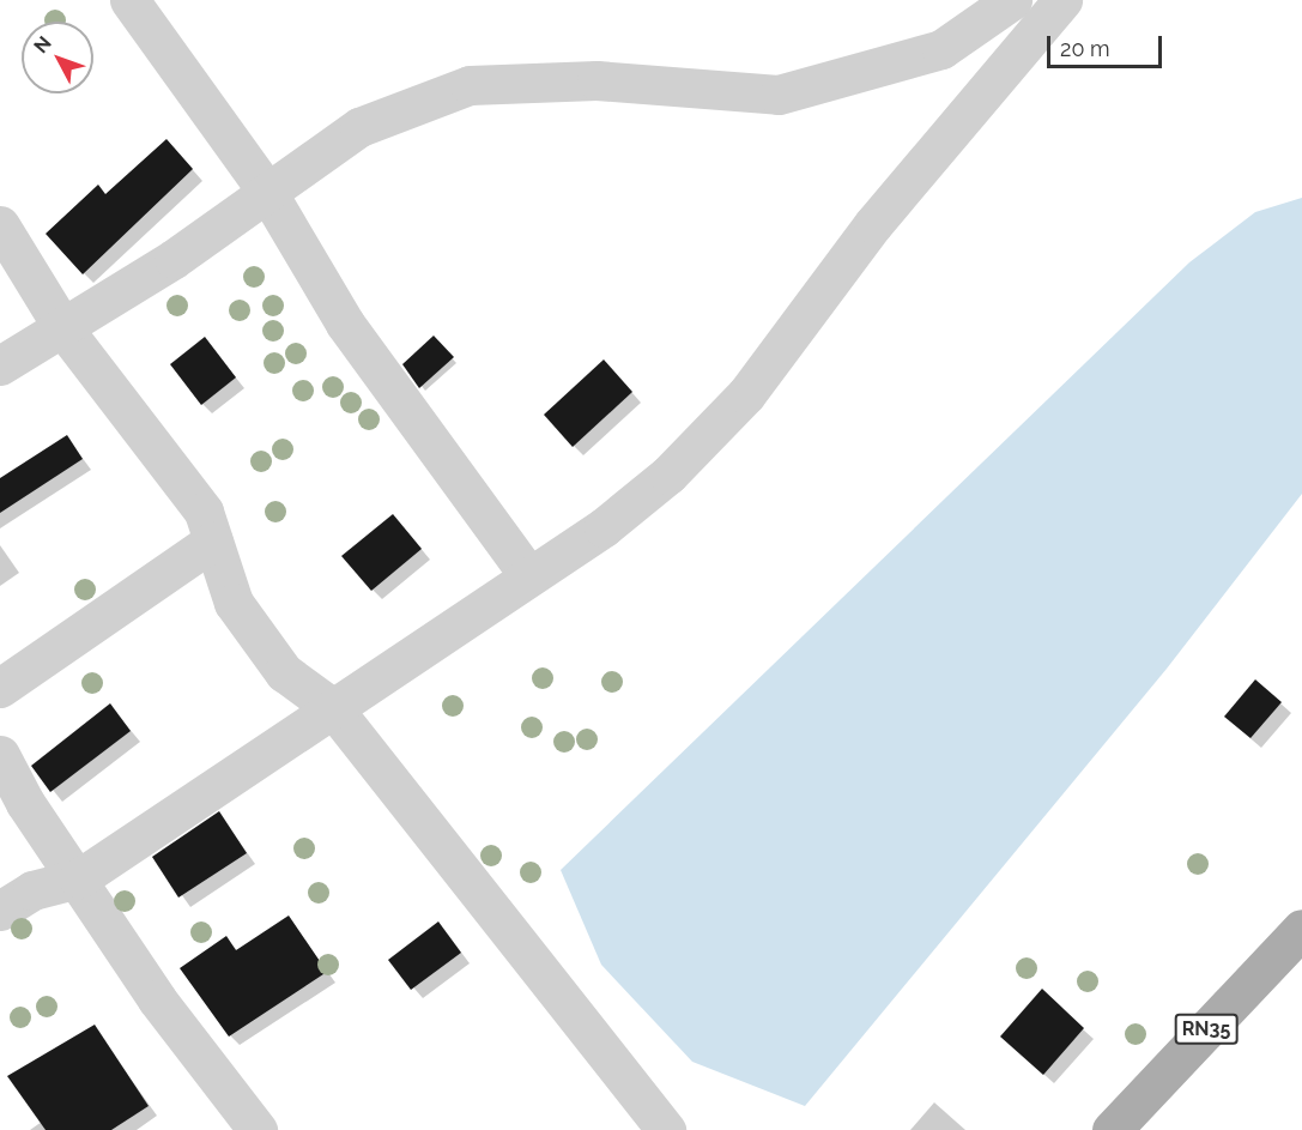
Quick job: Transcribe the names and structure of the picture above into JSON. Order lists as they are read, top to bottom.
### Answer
{
  "streets": {
    "main road": ["RN35"]
  },
  "scale_bar": "20 m",
  "north": "top left"
}
